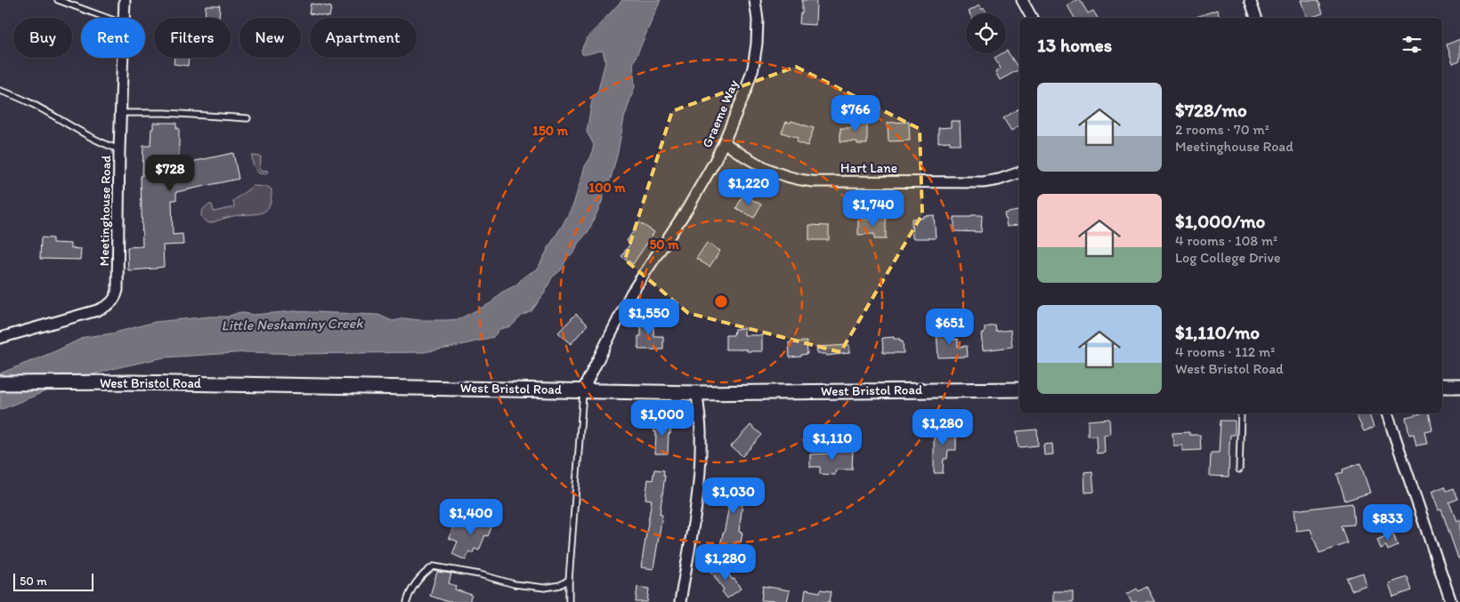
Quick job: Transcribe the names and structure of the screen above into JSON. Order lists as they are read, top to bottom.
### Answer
{
  "streets": {
    "main road": ["West Bristol Road"],
    "street": ["Graeme Way", "Hart Lane", "Meetinghouse Road"]
  },
  "crossings": [
    ["Graeme Way", "Hart Lane"],
    ["Graeme Way", "West Bristol Road"]
  ],
  "water": ["Little Neshaminy Creek"],
  "scale_bar": "50 m",
  "page": {
    "chip": [
      "Buy",
      "Rent",
      "Filters",
      "New",
      "Apartment"
    ],
    "heading": "13 homes",
    "list": [
      {
        "name": "$728/mo",
        "note": "2 rooms · 70 m² · Meetinghouse Road"
      },
      {
        "name": "$1,000/mo",
        "note": "4 rooms · 108 m² · Log College Drive"
      },
      {
        "name": "$1,110/mo",
        "note": "4 rooms · 112 m² · West Bristol Road"
      }
    ],
    "price": [
      "$766",
      "$728",
      "$1,220",
      "$1,740",
      "$1,550",
      "$651",
      "$1,000",
      "$1,280",
      "$1,110",
      "$1,030",
      "$1,400",
      "$833",
      "$1,280"
    ],
    "scale": "50 m"
  },
  "rings": ["150 m", "100 m", "50 m"]
}
